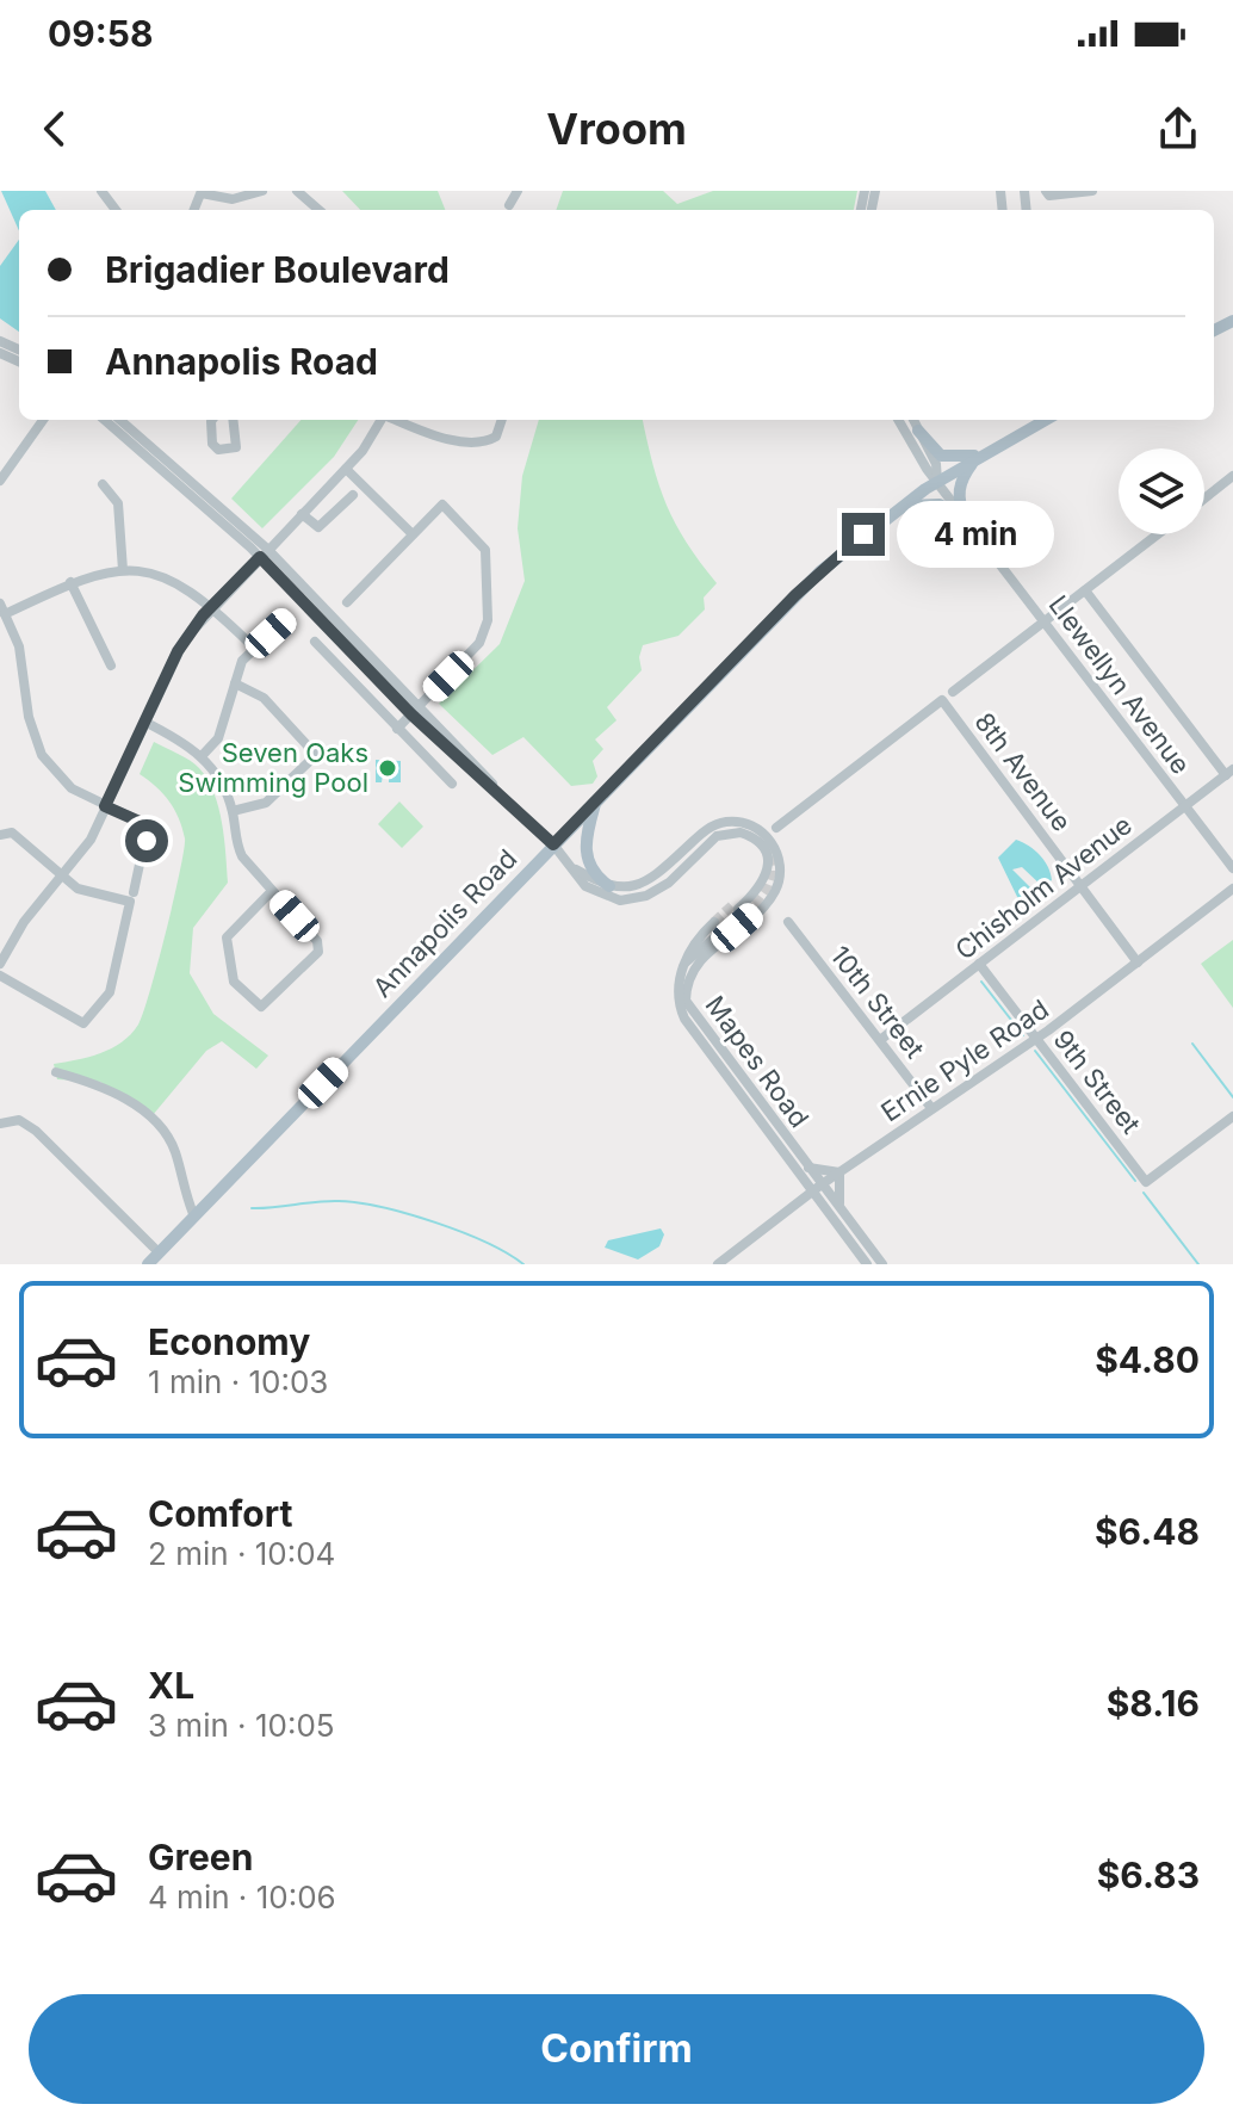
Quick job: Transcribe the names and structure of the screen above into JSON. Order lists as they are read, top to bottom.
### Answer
{
  "streets": {
    "main road": ["Annapolis Road"],
    "street": [
      "Llewellyn Avenue",
      "8th Avenue",
      "Chisholm Avenue",
      "10th Street",
      "Ernie Pyle Road",
      "Mapes Road",
      "9th Street"
    ]
  },
  "crossings": [
    ["Llewellyn Avenue", "Chisholm Avenue"],
    ["Llewellyn Avenue", "Annapolis Road"],
    ["8th Avenue", "Chisholm Avenue"],
    ["8th Avenue", "Ernie Pyle Road"],
    ["Chisholm Avenue", "10th Street"],
    ["Chisholm Avenue", "9th Street"],
    ["10th Street", "Ernie Pyle Road"],
    ["Ernie Pyle Road", "Mapes Road"],
    ["Ernie Pyle Road", "9th Street"]
  ],
  "places": ["Seven Oaks Swimming Pool"],
  "page": {
    "status": "09:58",
    "header": "Vroom",
    "banner": ["Brigadier Boulevard", "Annapolis Road"],
    "bubble": "4 min",
    "list": [
      {
        "name": "Economy",
        "note": "1 min · 10:03",
        "value": "$4.80"
      },
      {
        "name": "Comfort",
        "note": "2 min · 10:04",
        "value": "$6.48"
      },
      {
        "name": "XL",
        "note": "3 min · 10:05",
        "value": "$8.16"
      },
      {
        "name": "Green",
        "note": "4 min · 10:06",
        "value": "$6.83"
      }
    ],
    "buttons": "Confirm"
  }
}
